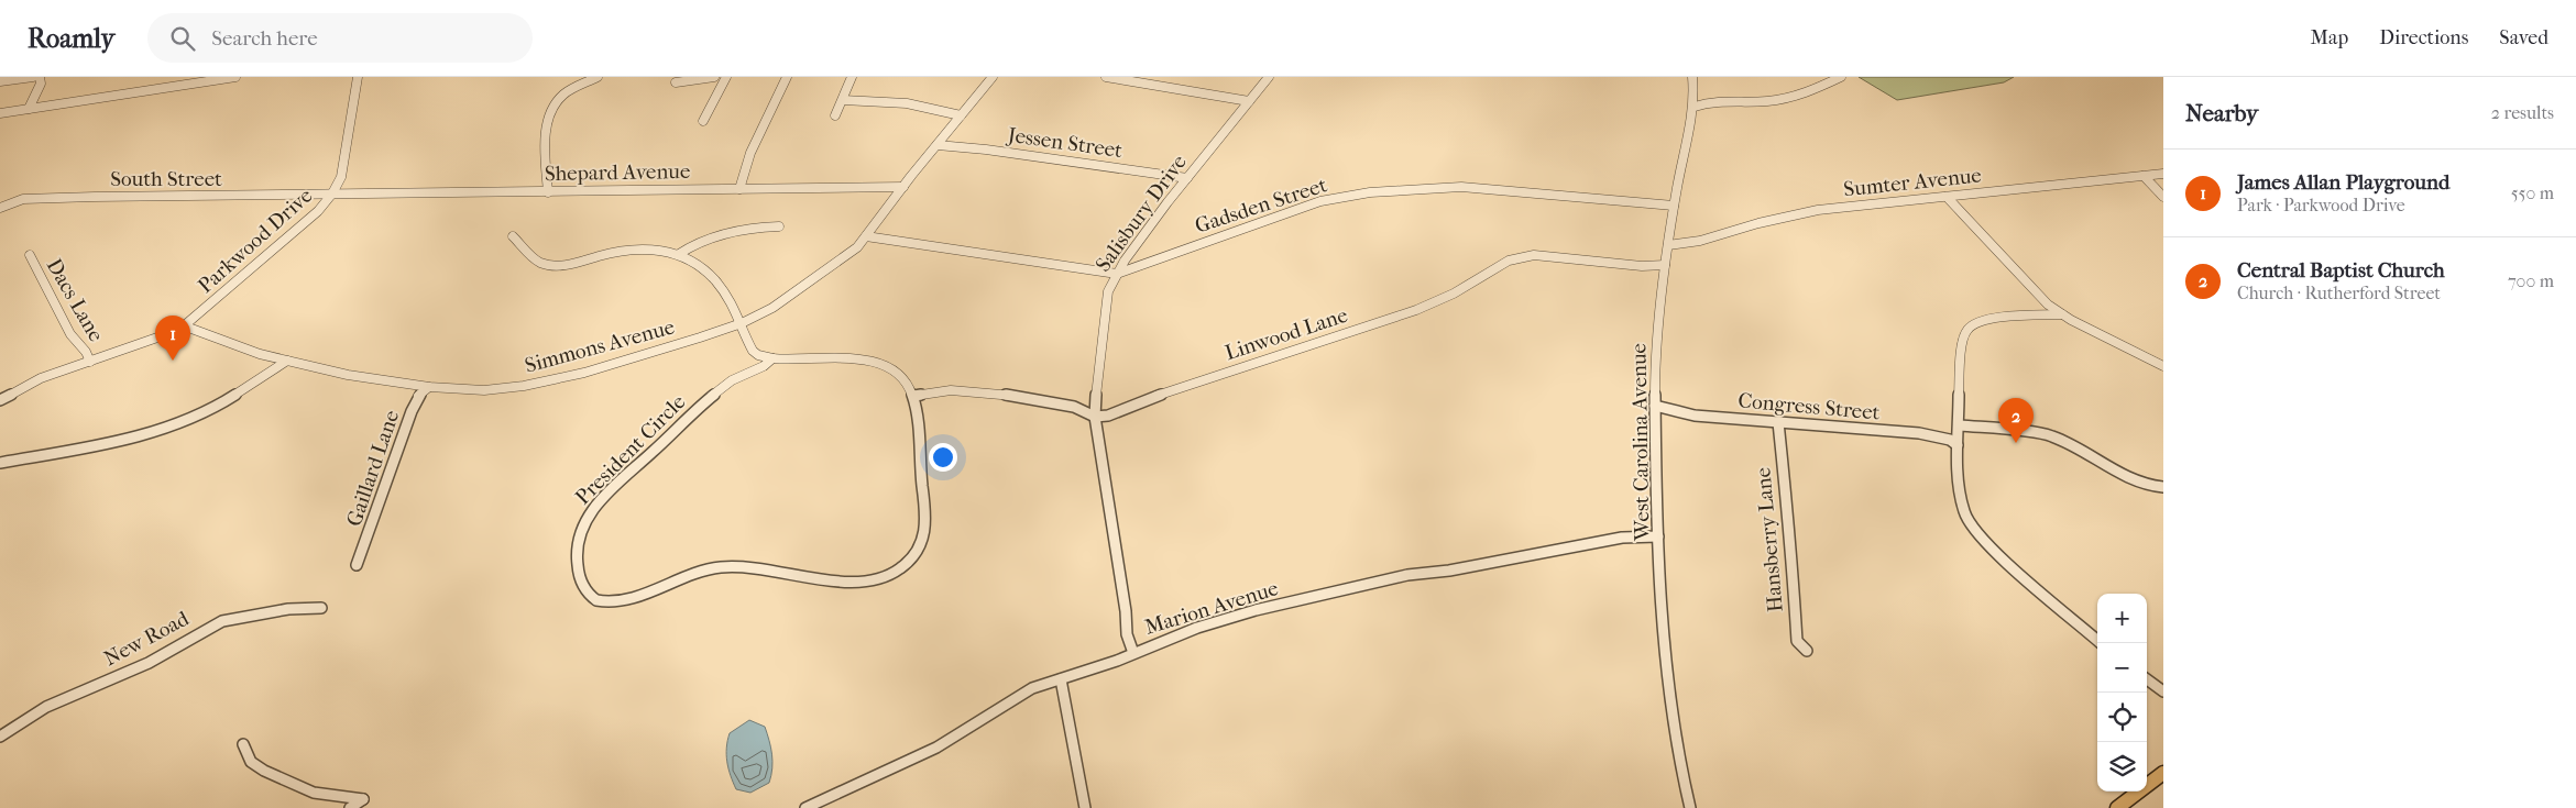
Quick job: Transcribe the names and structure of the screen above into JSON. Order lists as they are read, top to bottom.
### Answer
{
  "streets": {
    "street": [
      "Jessen Street",
      "Shepard Avenue",
      "South Street",
      "Sumter Avenue",
      "Gadsden Street",
      "Salisbury Drive",
      "Parkwood Drive",
      "Dacs Lane",
      "Linwood Lane",
      "Simmons Avenue",
      "Congress Street",
      "West Carolina Avenue",
      "President Circle",
      "Gaillard Lane",
      "Hansberry Lane",
      "Marion Avenue",
      "New Road"
    ]
  },
  "crossings": [
    ["Jessen Street", "Salisbury Drive"],
    ["Jessen Street", "Simmons Avenue"],
    ["Shepard Avenue", "South Street"],
    ["Shepard Avenue", "Parkwood Drive"],
    ["Shepard Avenue", "Simmons Avenue"],
    ["South Street", "Parkwood Drive"],
    ["Sumter Avenue", "West Carolina Avenue"],
    ["Gadsden Street", "Salisbury Drive"],
    ["Gadsden Street", "Simmons Avenue"],
    ["Gadsden Street", "West Carolina Avenue"],
    ["Salisbury Drive", "Linwood Lane"],
    ["Salisbury Drive", "Marion Avenue"],
    ["Parkwood Drive", "Dacs Lane"],
    ["Parkwood Drive", "Simmons Avenue"],
    ["Linwood Lane", "West Carolina Avenue"],
    ["Simmons Avenue", "President Circle"],
    ["Simmons Avenue", "Gaillard Lane"],
    ["Congress Street", "West Carolina Avenue"],
    ["Congress Street", "Hansberry Lane"],
    ["West Carolina Avenue", "Marion Avenue"]
  ],
  "page": {
    "header": "Roamly",
    "search": "Search here",
    "nav": ["Map", "Directions", "Saved"],
    "heading": ["Nearby", "2 results"],
    "list": [
      {
        "mark": "1",
        "name": "James Allan Playground",
        "note": "Park · Parkwood Drive",
        "value": "550 m"
      },
      {
        "mark": "2",
        "name": "Central Baptist Church",
        "note": "Church · Rutherford Street",
        "value": "700 m"
      }
    ],
    "pins": ["1", "2"],
    "map_buttons": ["+", "−"]
  }
}
